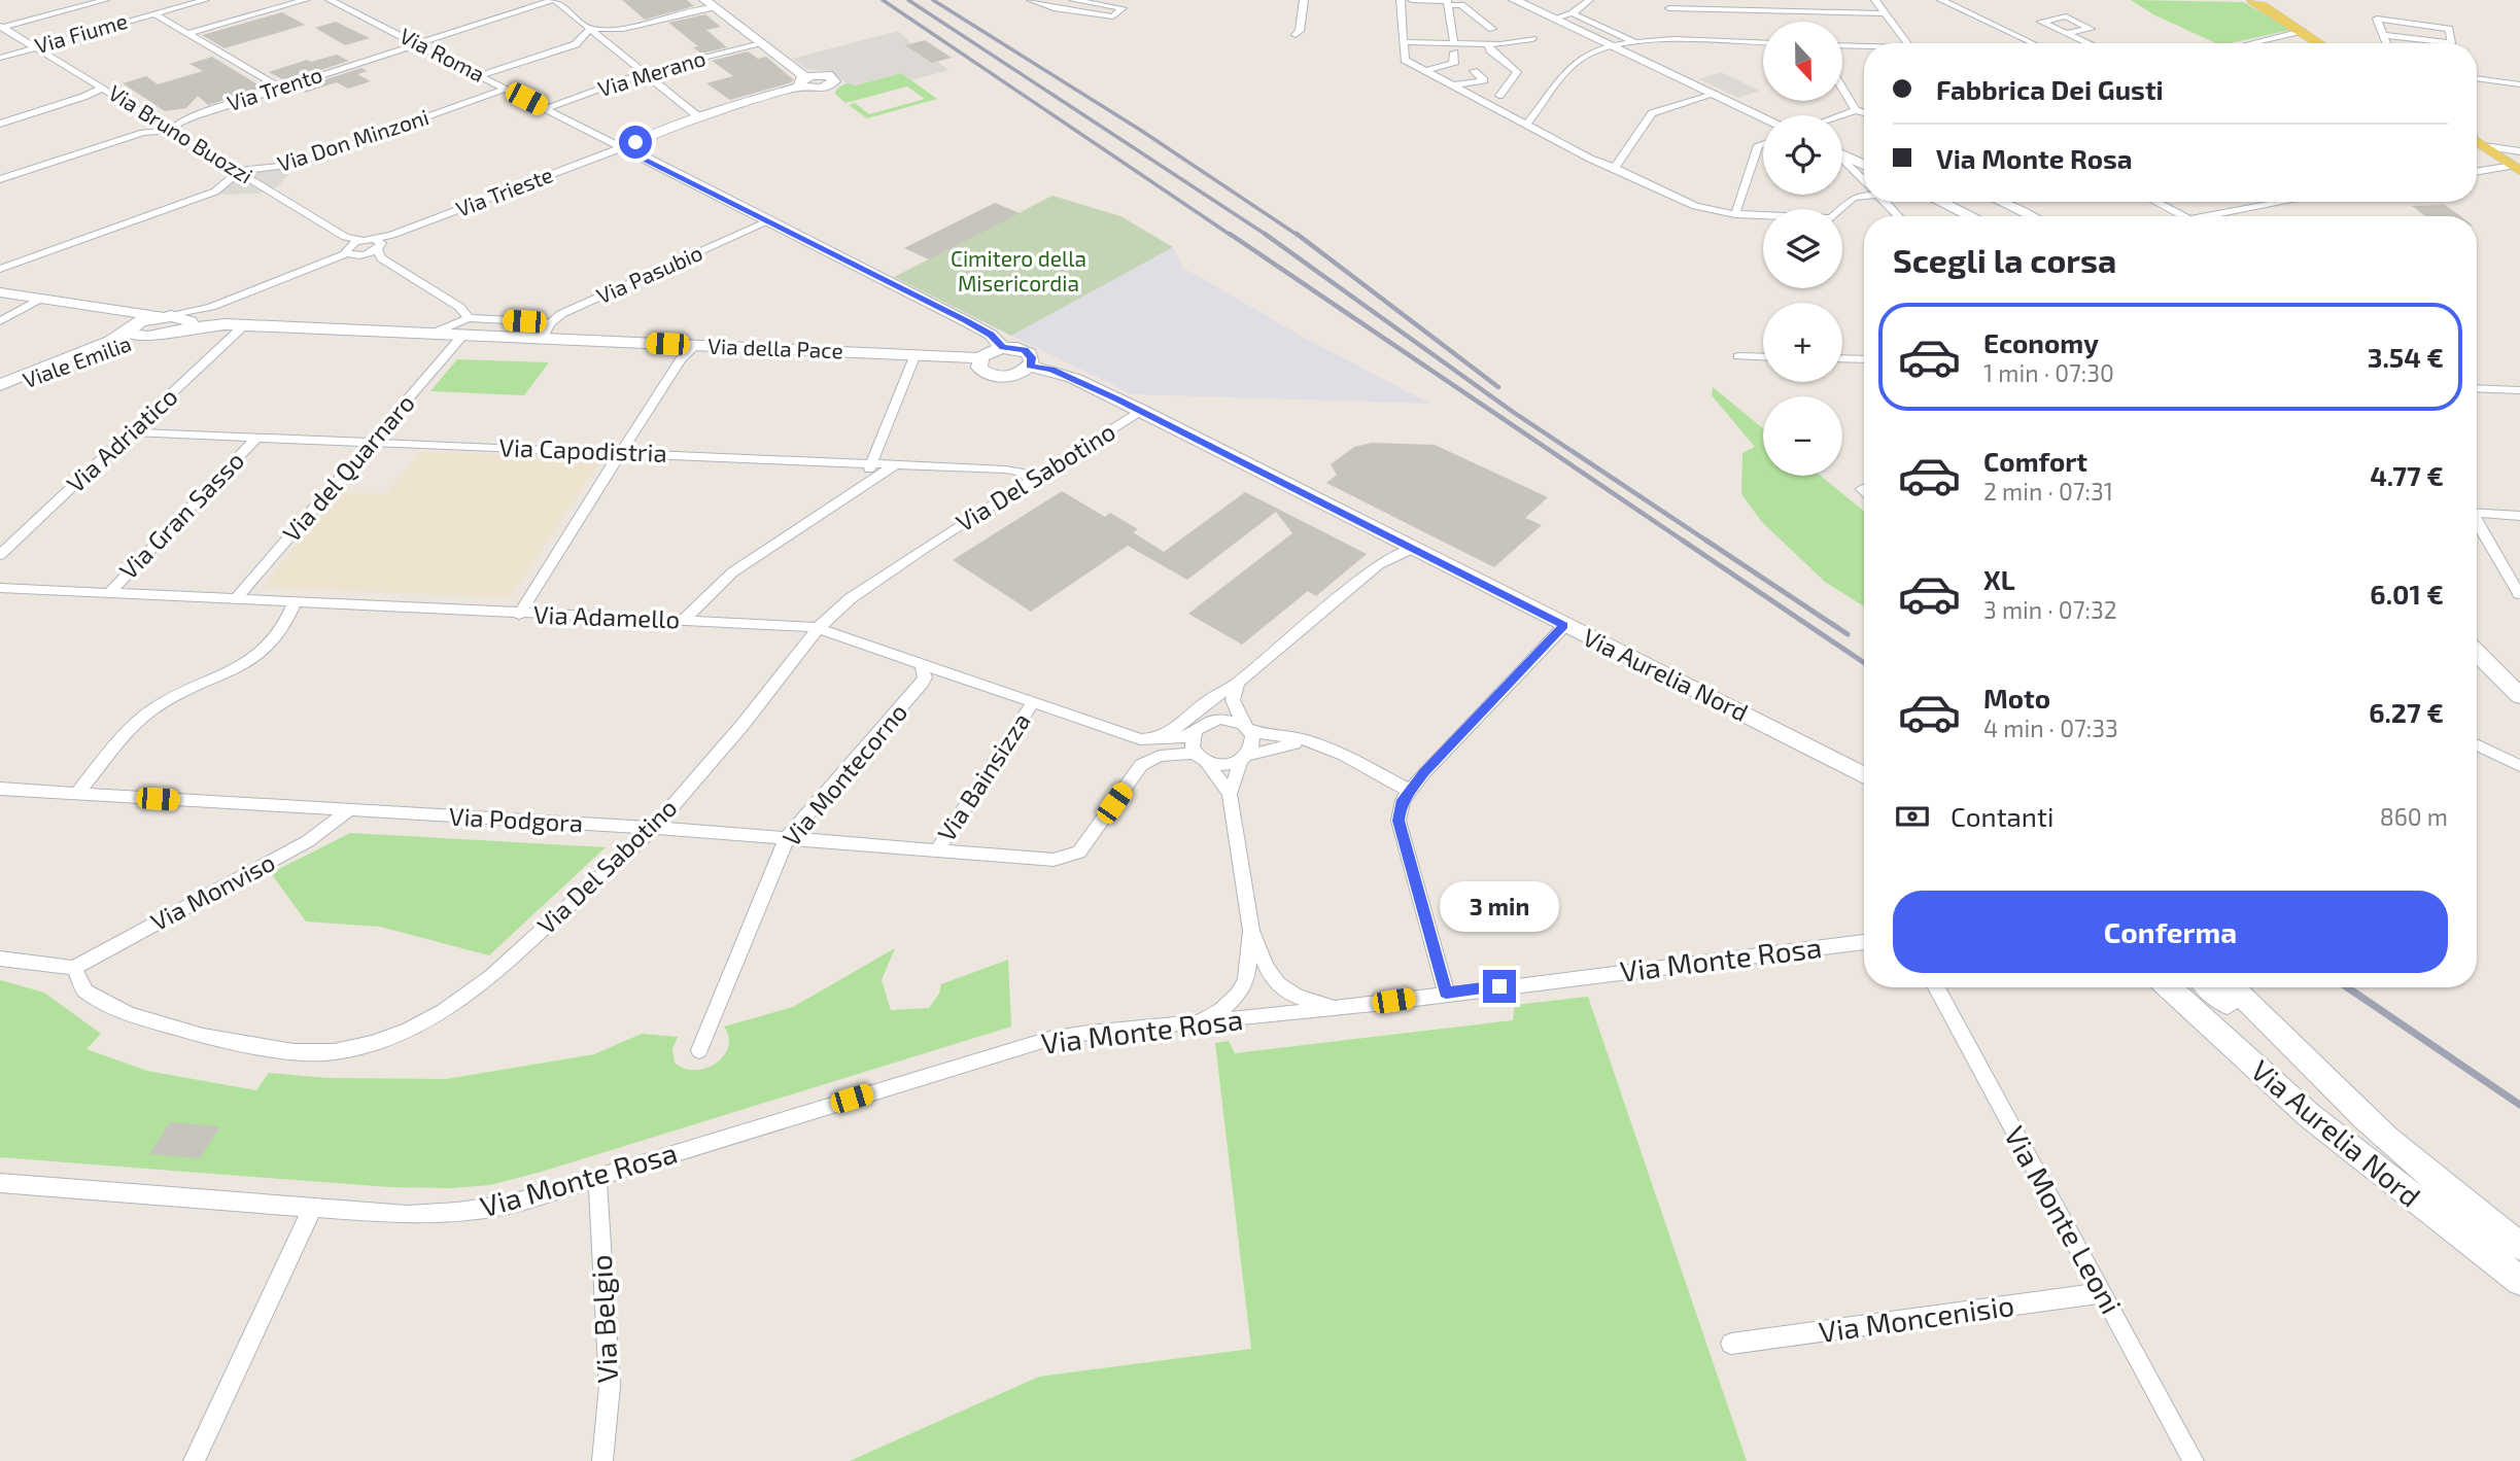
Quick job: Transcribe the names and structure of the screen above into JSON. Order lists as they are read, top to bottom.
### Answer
{
  "streets": {
    "main road": [
      "Via Trieste",
      "Via della Pace",
      "Viale Emilia",
      "Via Aurelia Nord"
    ],
    "street": [
      "Via Fiume",
      "Via Roma",
      "Via Merano",
      "Via Trento",
      "Via Bruno Buozzi",
      "Via Don Minzoni",
      "Via Pasubio",
      "Via Adriatico",
      "Via Capodistria",
      "Via del Quarnaro",
      "Via Del Sabotino",
      "Via Gran Sasso",
      "Via Adamello",
      "Via Montecorno",
      "Via Bainsizza",
      "Via Podgora",
      "Via Monviso",
      "Via Monte Rosa",
      "Via Monte Leoni",
      "Via Belgio",
      "Via Moncenisio"
    ]
  },
  "crossings": [
    ["Via Fiume", "Via Bruno Buozzi"],
    ["Via Roma", "Via Merano"],
    ["Via Roma", "Via Trento"],
    ["Via Roma", "Via Don Minzoni"],
    ["Via Roma", "Via Trieste"],
    ["Via Roma", "Via Aurelia Nord"],
    ["Via Merano", "Via Trieste"],
    ["Via Trento", "Via Bruno Buozzi"],
    ["Via Bruno Buozzi", "Via Don Minzoni"],
    ["Via Bruno Buozzi", "Via Trieste"],
    ["Via Trieste", "Via Aurelia Nord"],
    ["Via Pasubio", "Via Aurelia Nord"],
    ["Via della Pace", "Viale Emilia"],
    ["Via della Pace", "Via Adriatico"],
    ["Via della Pace", "Via del Quarnaro"],
    ["Via Adriatico", "Via Capodistria"],
    ["Via Capodistria", "Via del Quarnaro"],
    ["Via Capodistria", "Via Del Sabotino"],
    ["Via Capodistria", "Via Gran Sasso"],
    ["Via del Quarnaro", "Via Adamello"],
    ["Via Del Sabotino", "Via Adamello"],
    ["Via Del Sabotino", "Via Aurelia Nord"],
    ["Via Del Sabotino", "Via Podgora"],
    ["Via Del Sabotino", "Via Monviso"],
    ["Via Gran Sasso", "Via Adamello"],
    ["Via Adamello", "Via Montecorno"],
    ["Via Adamello", "Via Bainsizza"],
    ["Via Montecorno", "Via Podgora"],
    ["Via Bainsizza", "Via Podgora"],
    ["Via Podgora", "Via Monviso"],
    ["Via Monte Rosa", "Via Belgio"],
    ["Via Monte Leoni", "Via Moncenisio"]
  ],
  "parks": ["Cimitero della Misericordia"],
  "north": "bottom",
  "page": {
    "map_buttons": ["+", "−"],
    "banner": ["Fabbrica Dei Gusti", "Via Monte Rosa"],
    "heading": "Scegli la corsa",
    "list": [
      {
        "name": "Economy",
        "note": "1 min · 07:30",
        "value": "3.54 €"
      },
      {
        "name": "Comfort",
        "note": "2 min · 07:31",
        "value": "4.77 €"
      },
      {
        "name": "XL",
        "note": "3 min · 07:32",
        "value": "6.01 €"
      },
      {
        "name": "Moto",
        "note": "4 min · 07:33",
        "value": "6.27 €"
      }
    ],
    "pay": ["Contanti", "860 m"],
    "buttons": "Conferma",
    "bubble": "3 min"
  }
}
